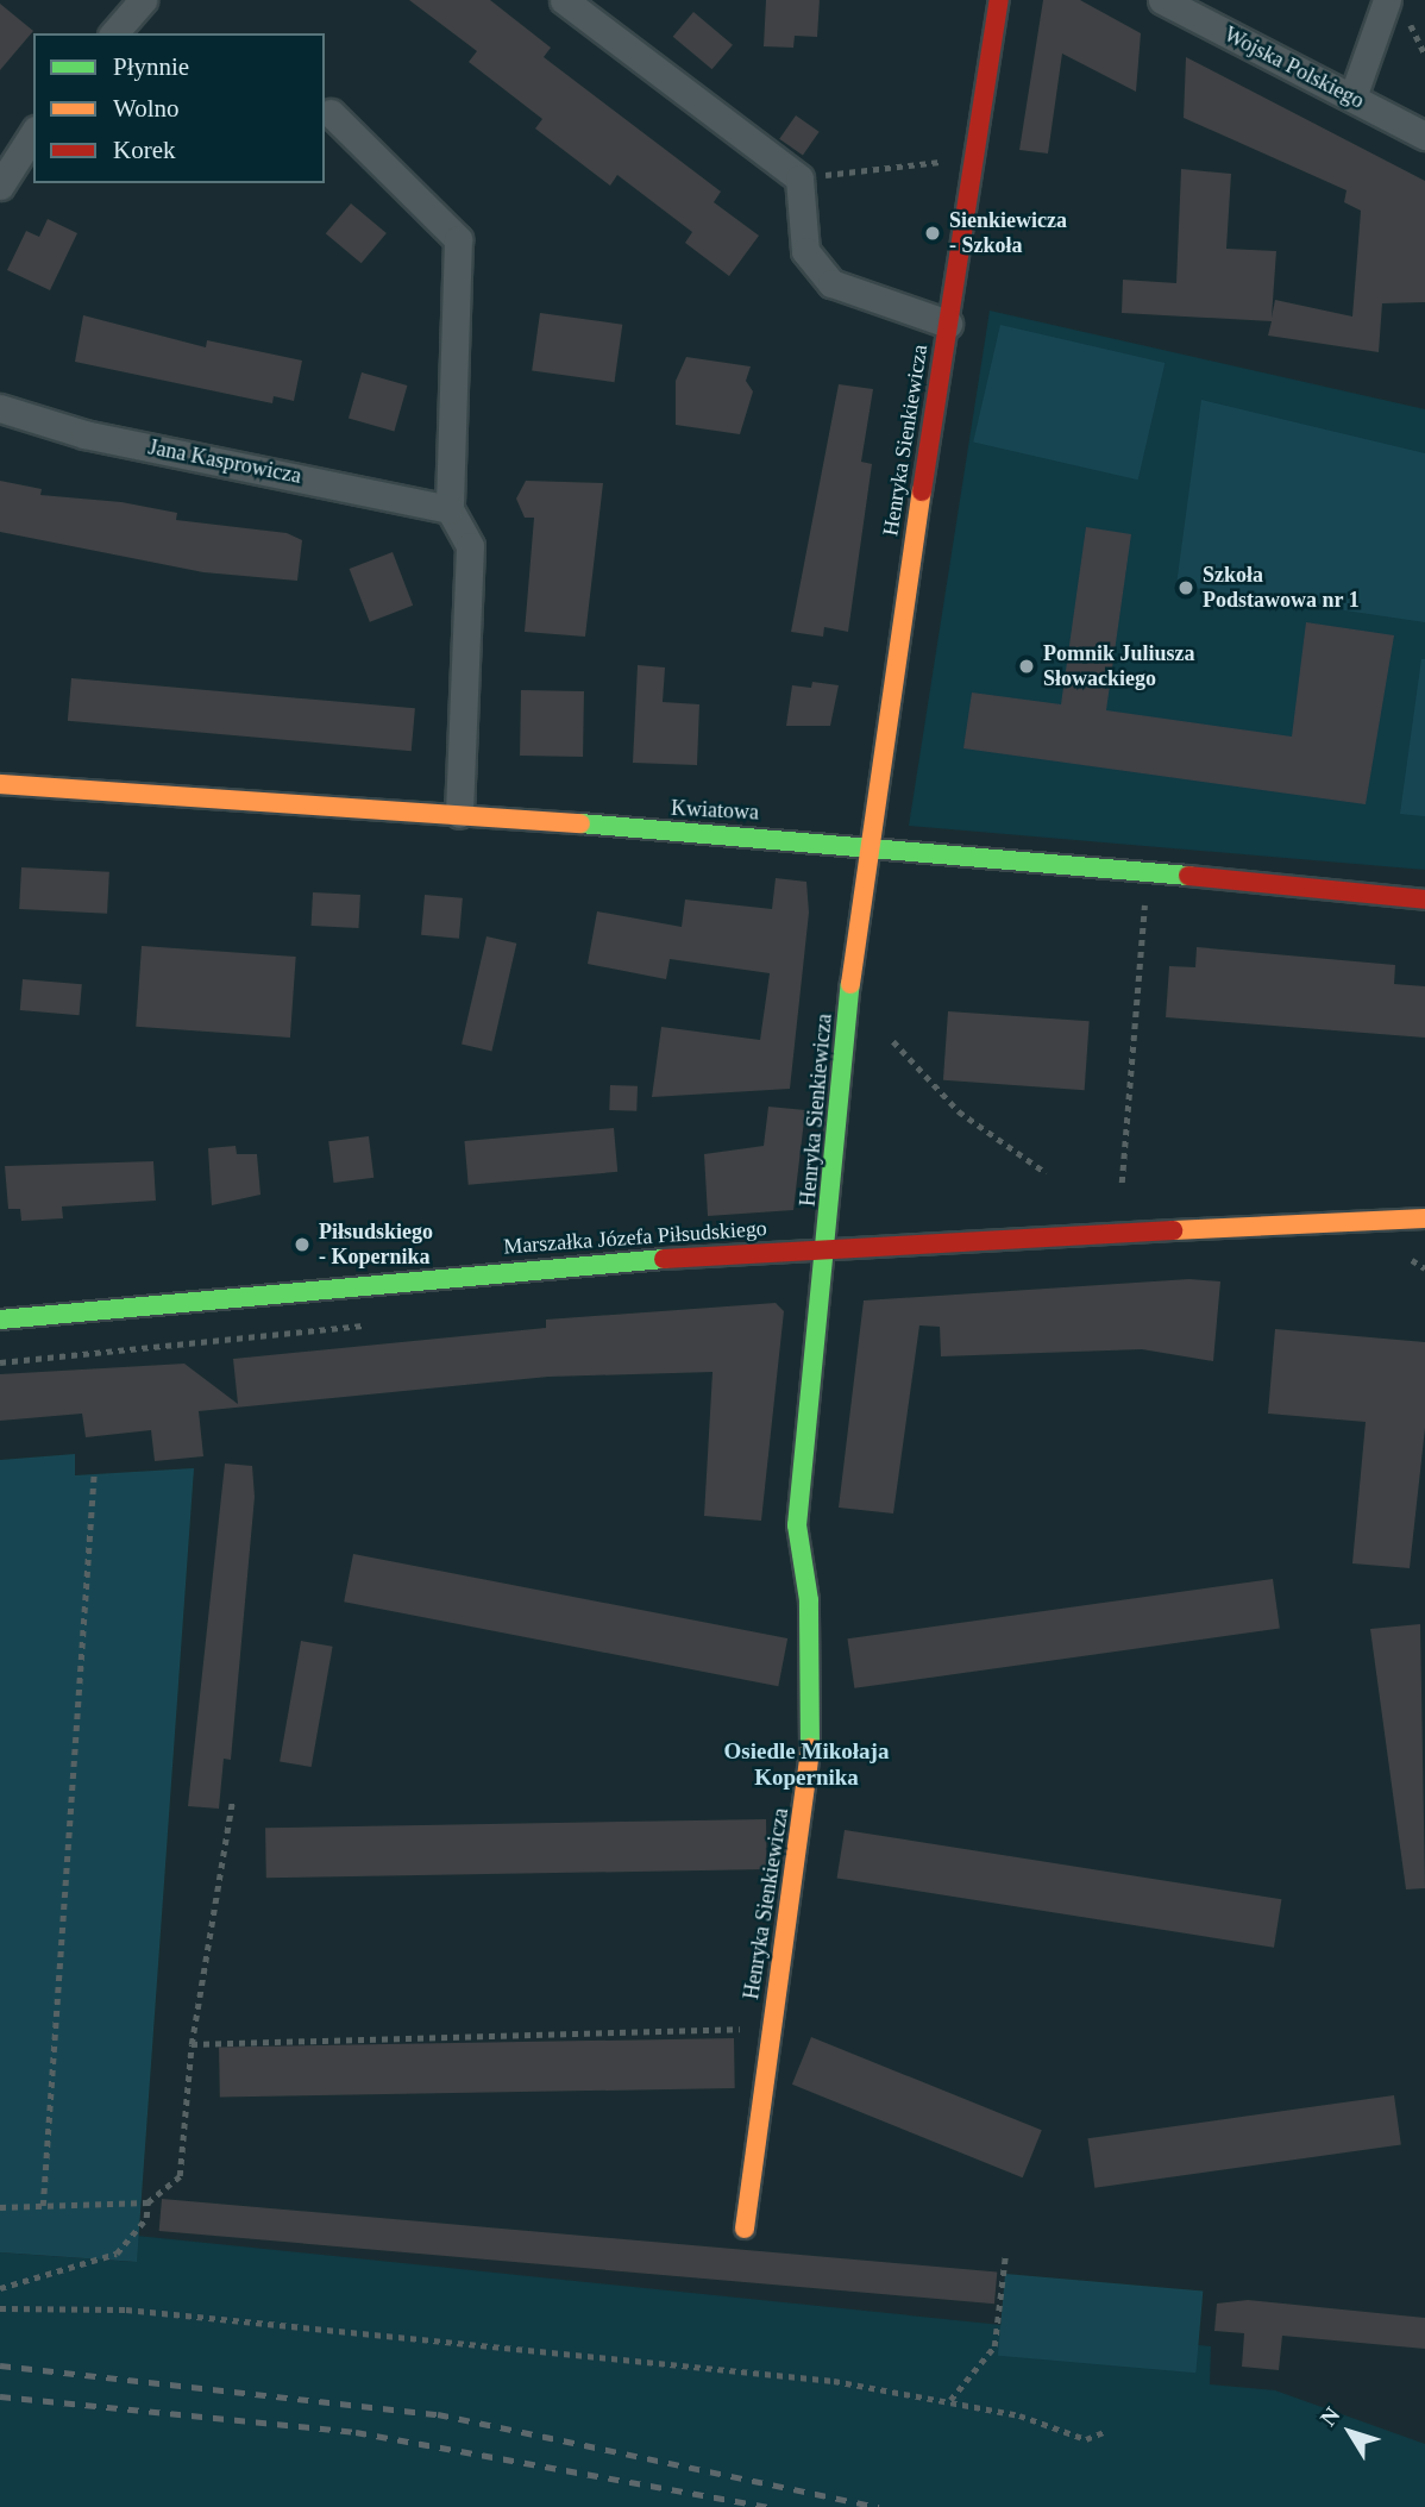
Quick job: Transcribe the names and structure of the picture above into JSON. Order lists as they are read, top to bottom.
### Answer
{
  "streets": {
    "street": [
      "Wojska Polskiego",
      "Henryka Sienkiewicza",
      "Jana Kasprowicza",
      "Kwiatowa",
      "Marszałka Józefa Piłsudskiego"
    ]
  },
  "crossings": [
    ["Henryka Sienkiewicza", "Kwiatowa"],
    ["Henryka Sienkiewicza", "Marszałka Józefa Piłsudskiego"]
  ],
  "districts": ["Osiedle Mikołaja Kopernika"],
  "places": [
    "Sienkiewicza - Szkoła",
    "Szkoła Podstawowa nr 1",
    "Pomnik Juliusza Słowackiego",
    "Piłsudskiego - Kopernika"
  ],
  "legend": ["Płynnie", "Wolno", "Korek"],
  "north": "top left"
}
